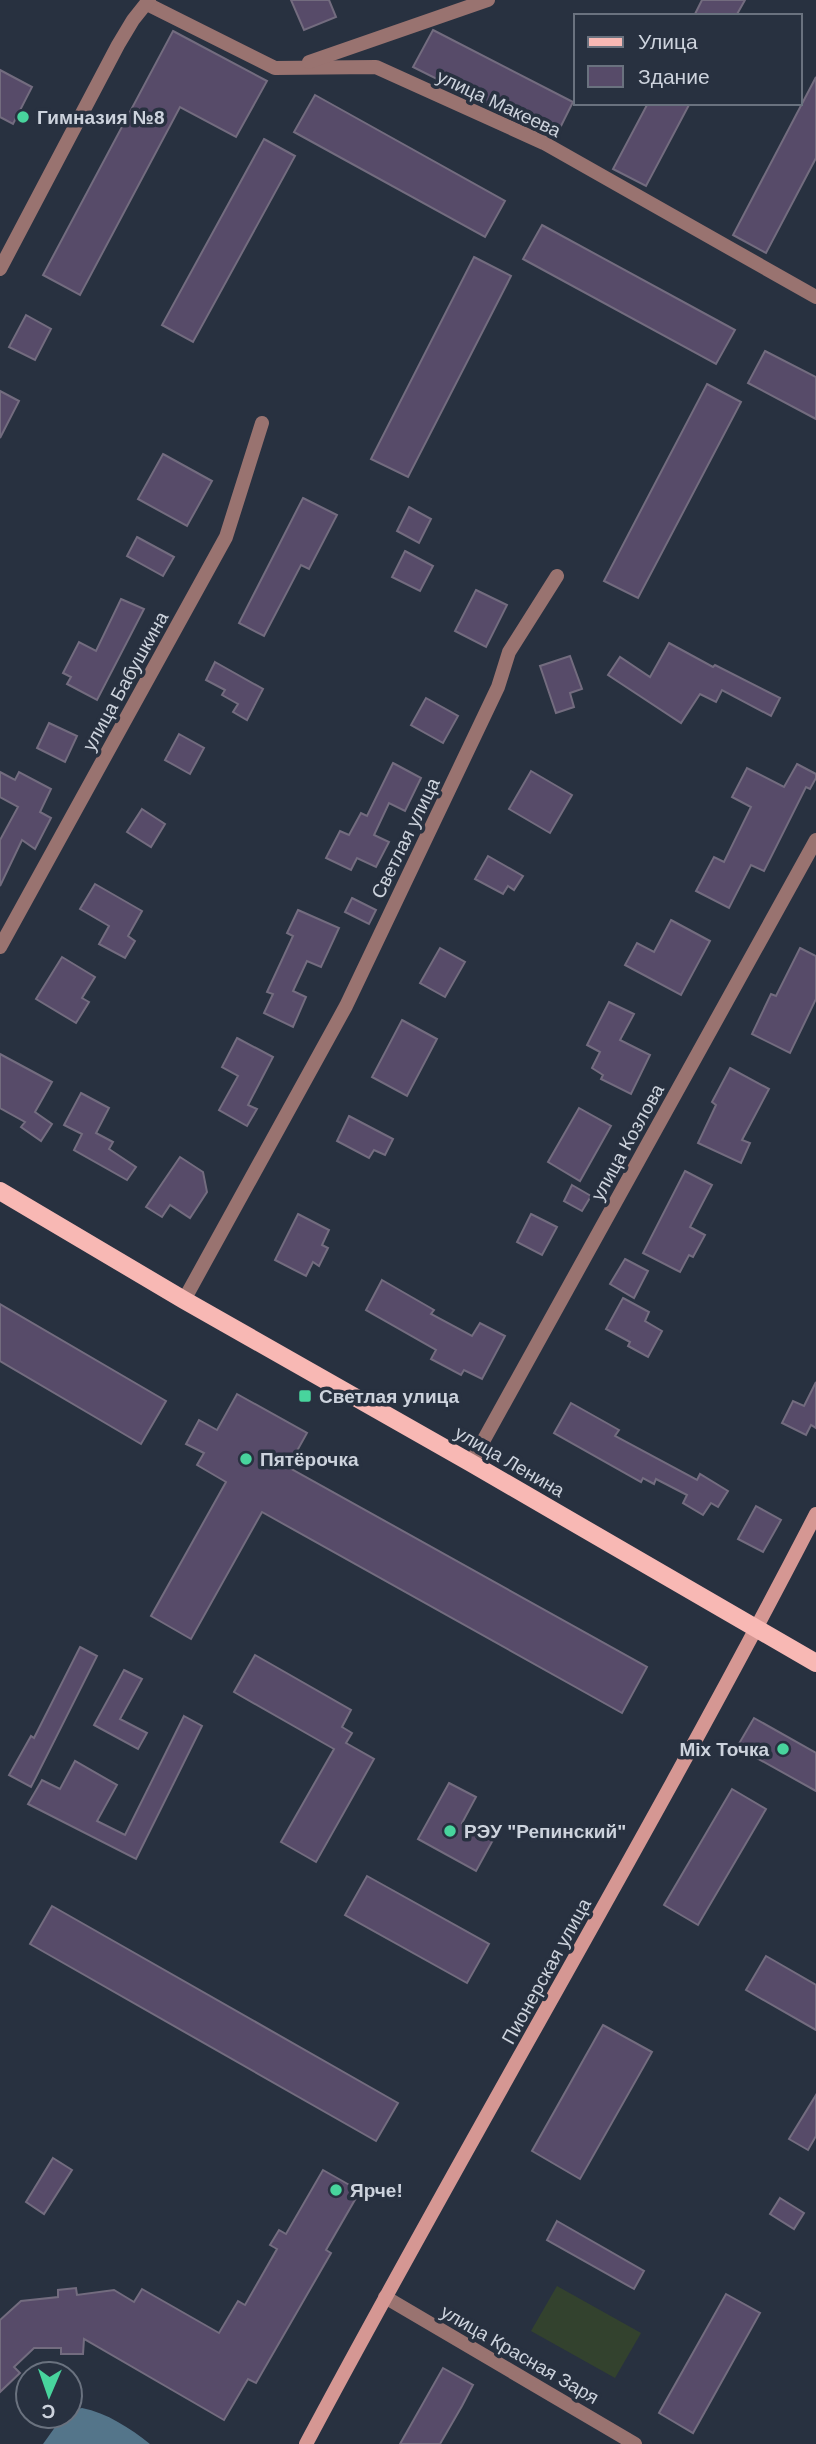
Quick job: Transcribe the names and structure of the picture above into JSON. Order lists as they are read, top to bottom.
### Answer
{
  "streets": {
    "main road": ["улица Ленина"],
    "street": [
      "улица Макеева",
      "улица Бабушкина",
      "Светлая улица",
      "улица Козлова",
      "Пионерская улица",
      "улица Красная Заря"
    ]
  },
  "crossings": [
    ["Светлая улица", "улица Ленина"],
    ["улица Козлова", "улица Ленина"],
    ["улица Ленина", "Пионерская улица"],
    ["Пионерская улица", "улица Красная Заря"]
  ],
  "places": {
    "other": [
      "Гимназия №8",
      "Пятёрочка",
      "Mix Точка",
      "РЭУ \"Репинский\"",
      "Ярче!"
    ],
    "transit": ["Светлая улица"]
  },
  "legend": ["Улица", "Здание"],
  "north": "bottom"
}
